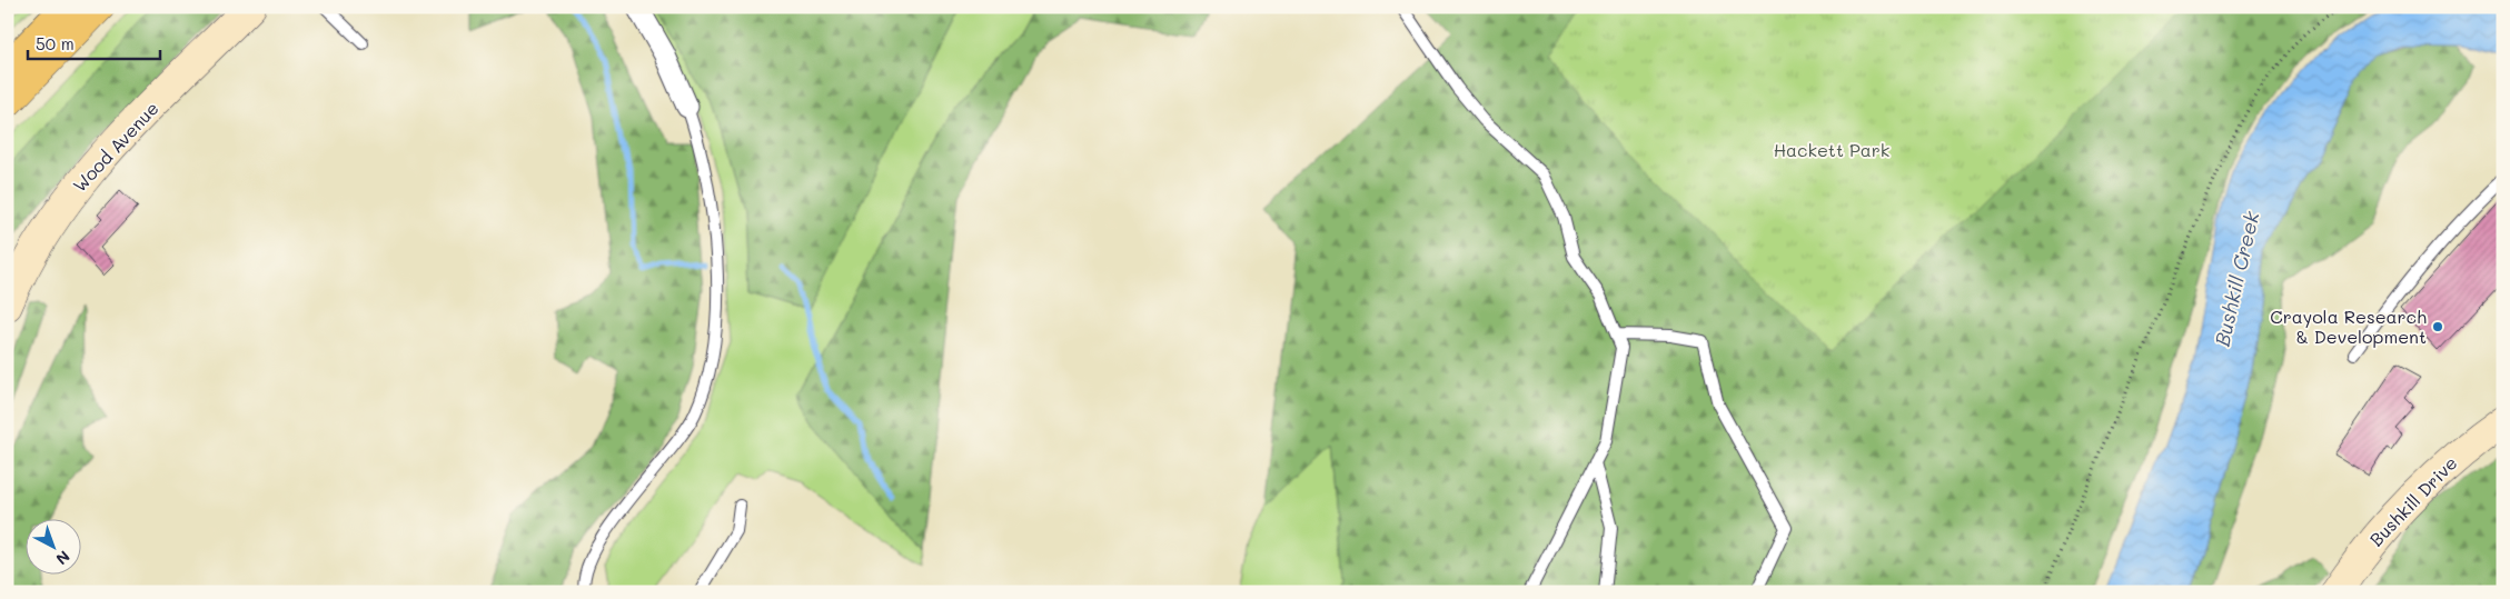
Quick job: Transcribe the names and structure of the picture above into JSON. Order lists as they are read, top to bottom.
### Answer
{
  "streets": {
    "main road": ["Wood Avenue", "Bushkill Drive"]
  },
  "water": ["Bushkill Creek"],
  "parks": ["Hackett Park"],
  "places": ["Crayola Research & Development"],
  "scale_bar": "50 m",
  "north": "bottom right"
}
